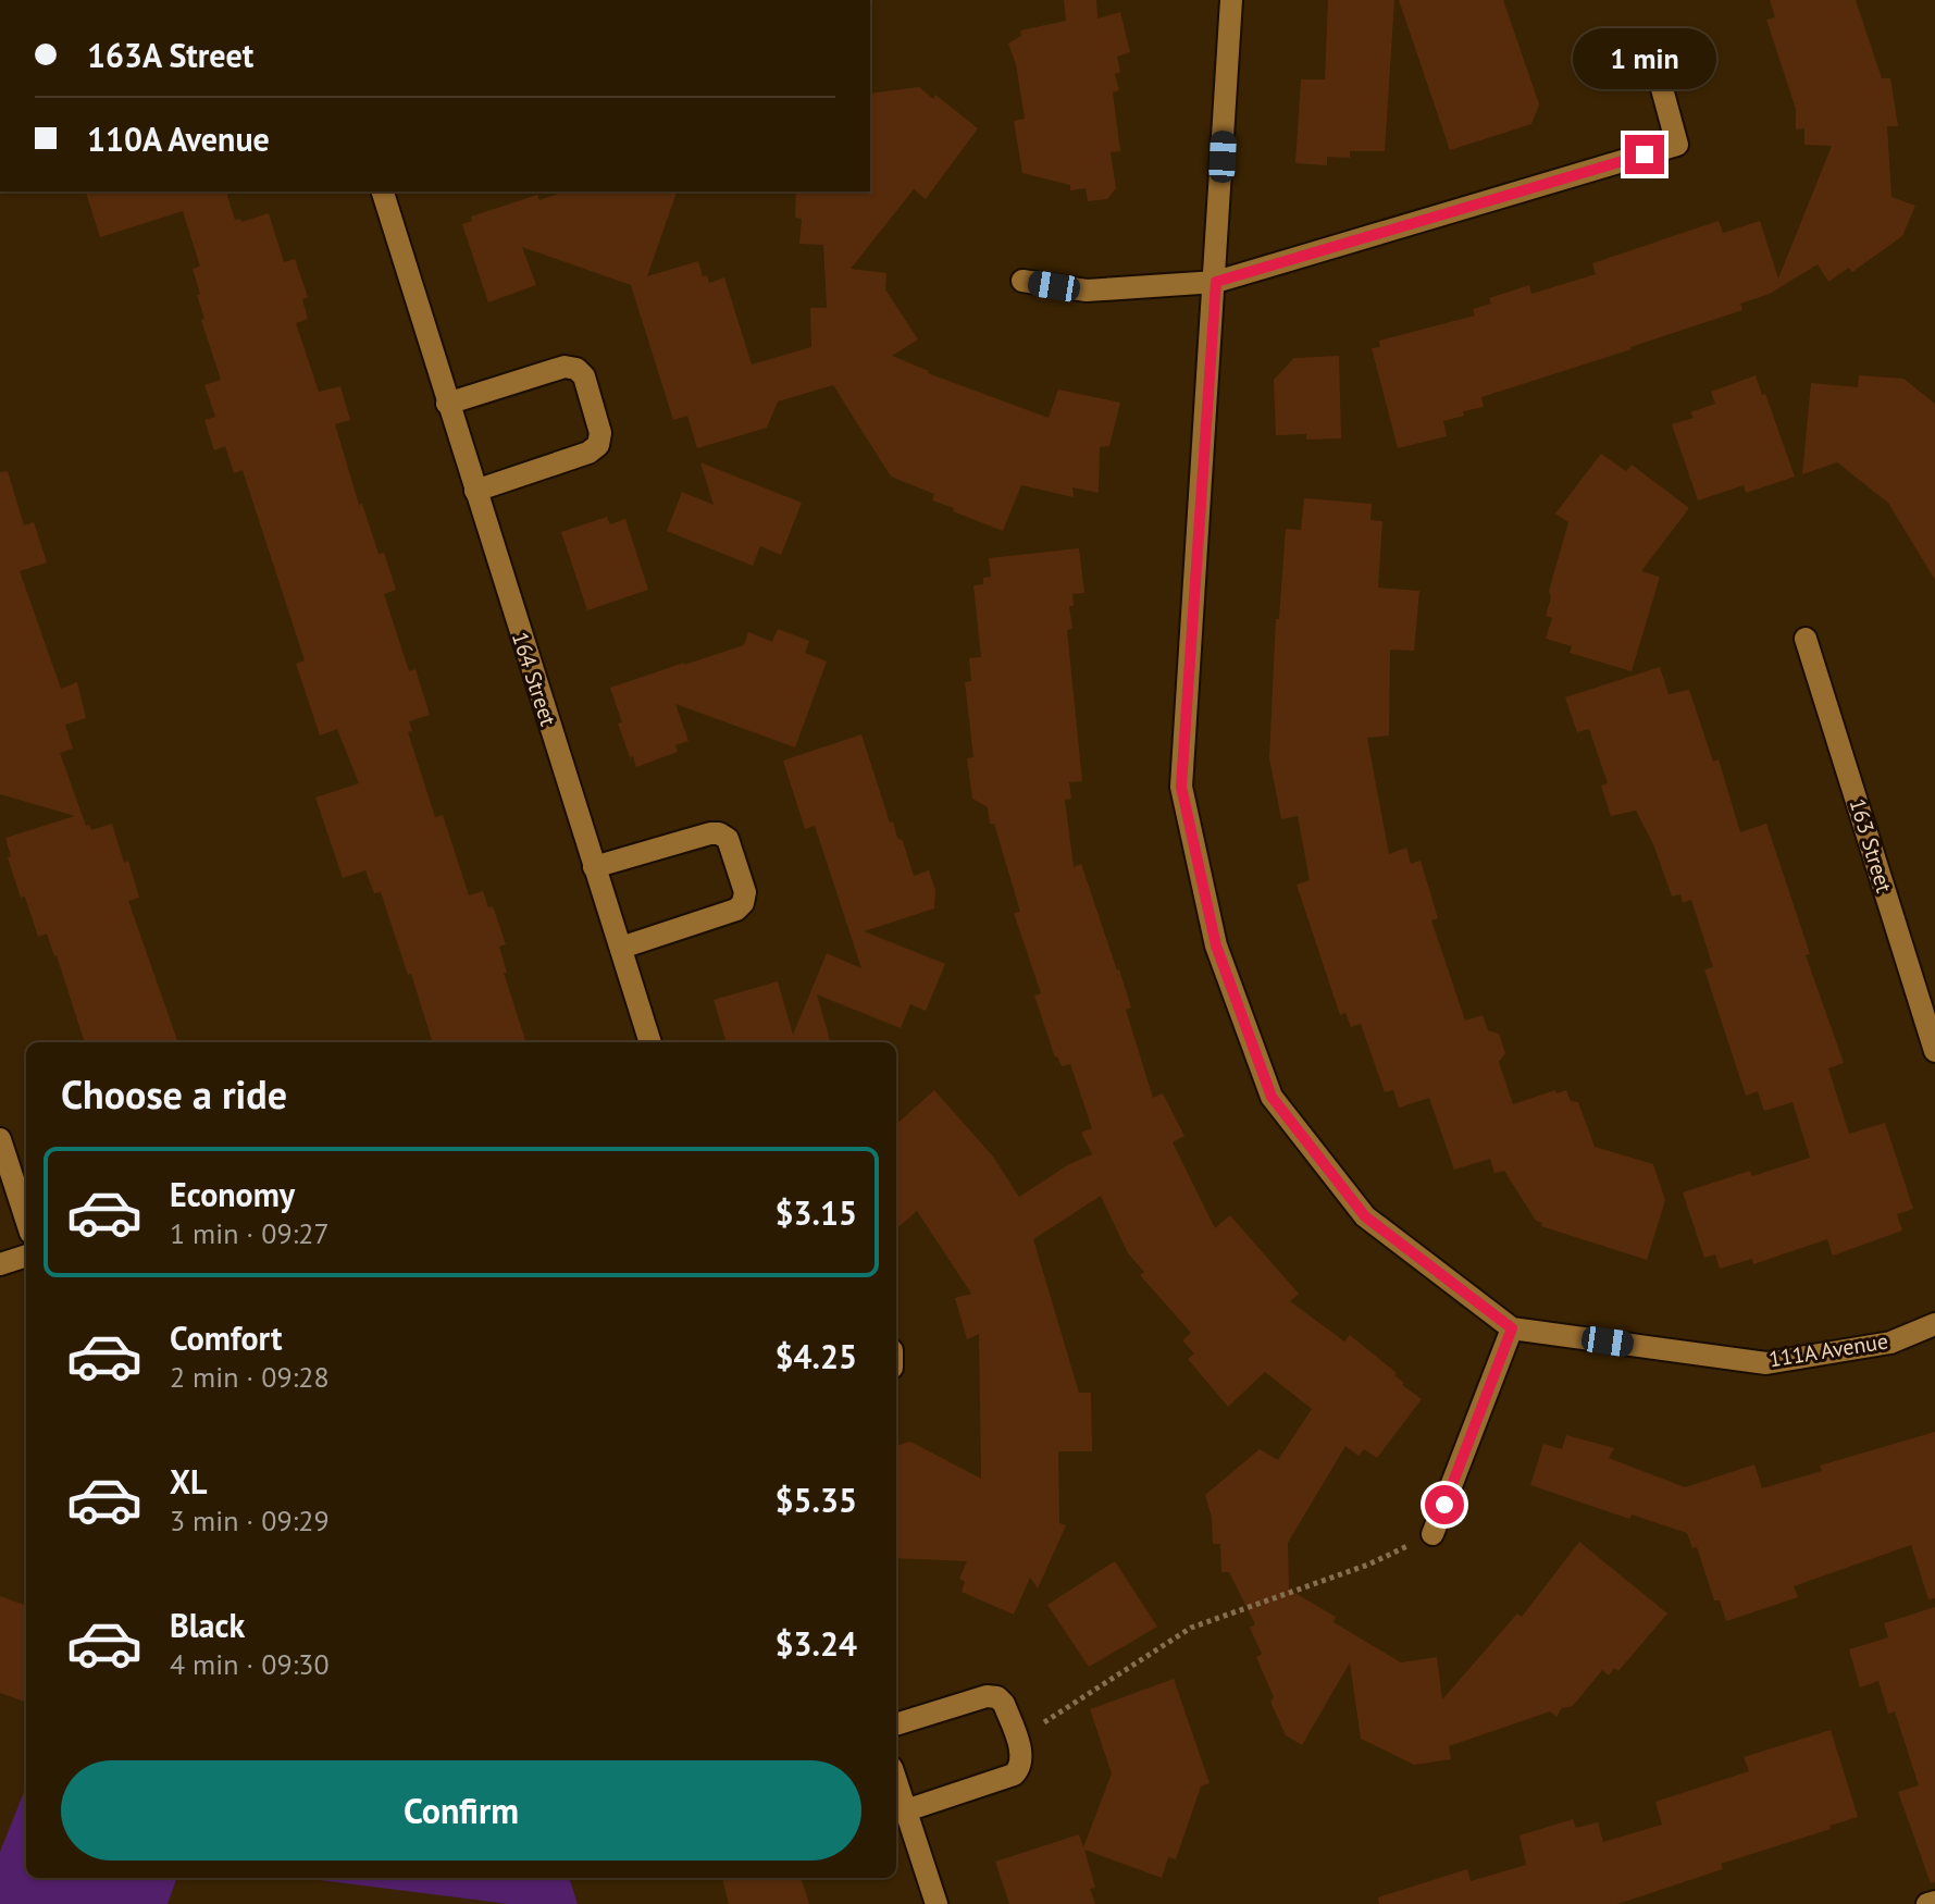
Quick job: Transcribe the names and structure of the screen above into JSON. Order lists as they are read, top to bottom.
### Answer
{
  "streets": {
    "street": ["164 Street", "163 Street", "111A Avenue"]
  },
  "page": {
    "banner": ["163A Street", "110A Avenue"],
    "bubble": "1 min",
    "heading": "Choose a ride",
    "list": [
      {
        "name": "Economy",
        "note": "1 min · 09:27",
        "value": "$3.15"
      },
      {
        "name": "Comfort",
        "note": "2 min · 09:28",
        "value": "$4.25"
      },
      {
        "name": "XL",
        "note": "3 min · 09:29",
        "value": "$5.35"
      },
      {
        "name": "Black",
        "note": "4 min · 09:30",
        "value": "$3.24"
      }
    ],
    "buttons": "Confirm"
  }
}
